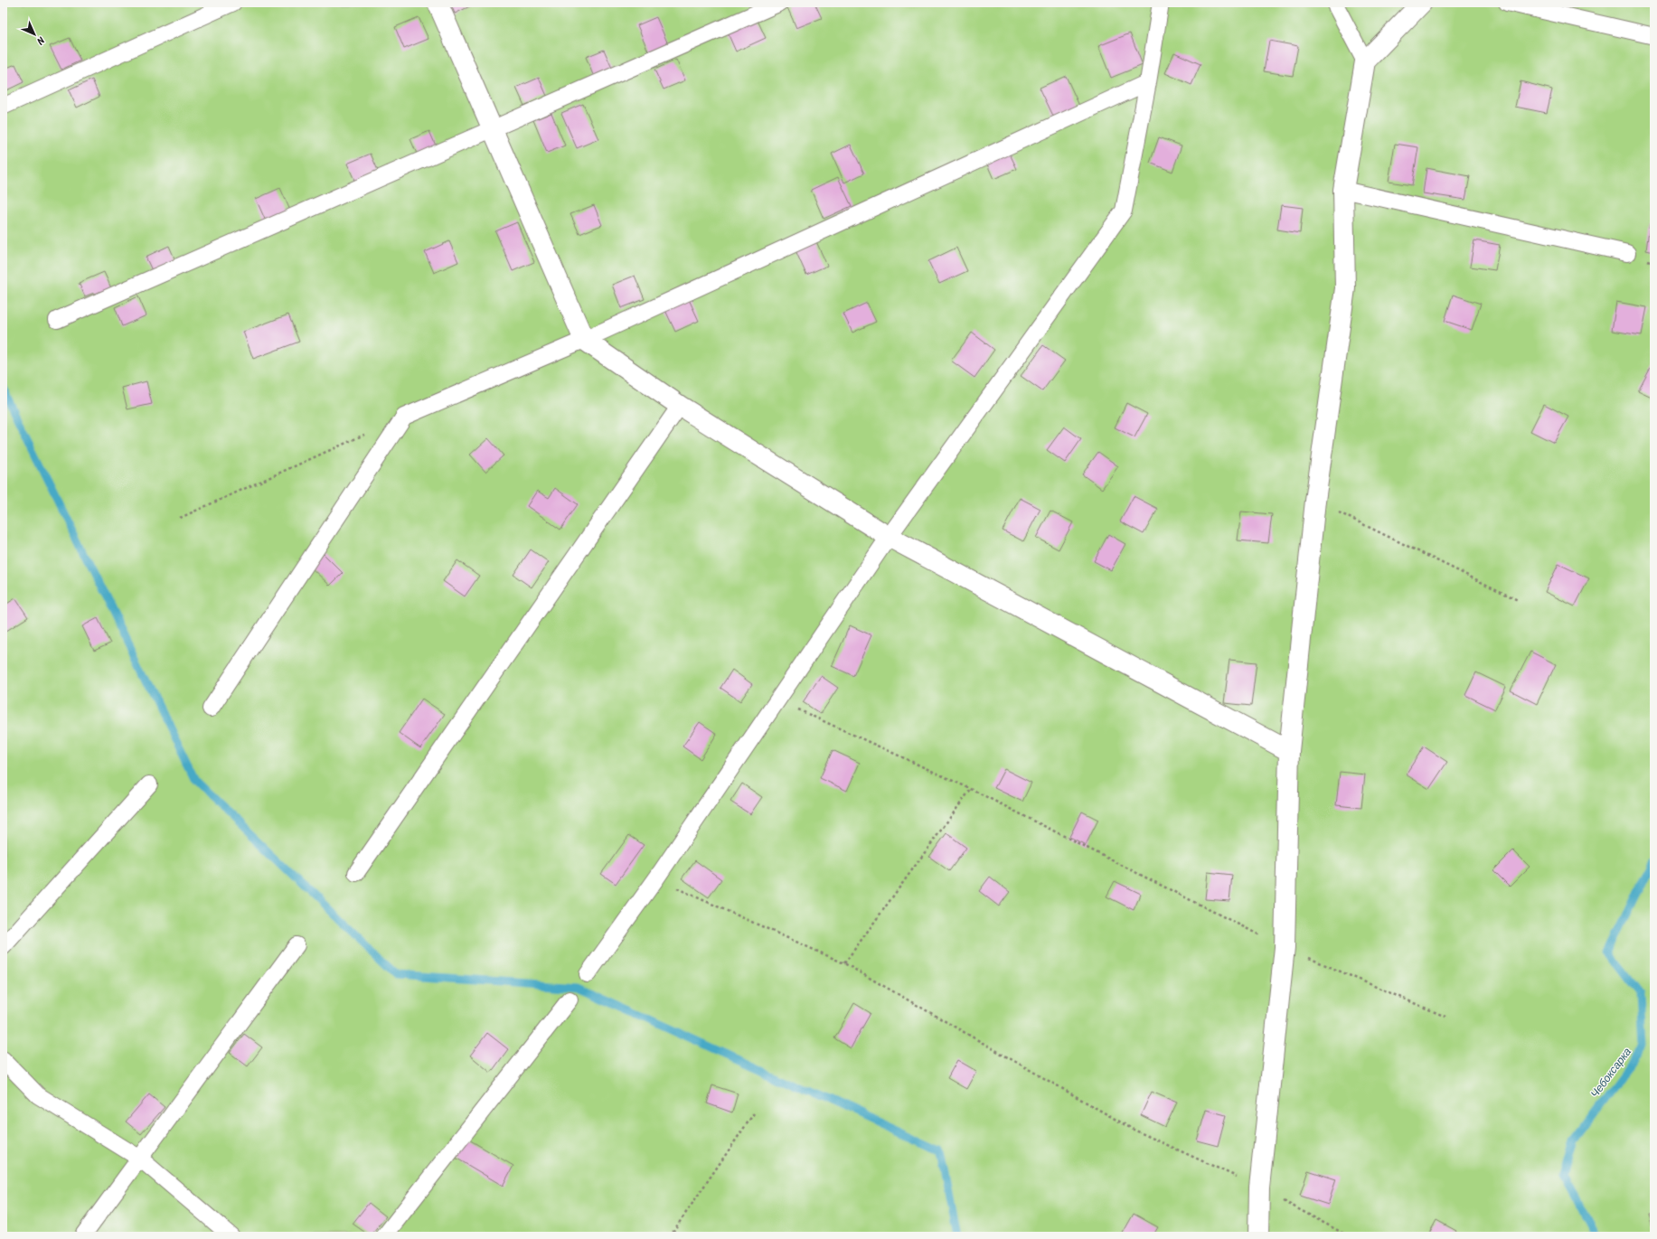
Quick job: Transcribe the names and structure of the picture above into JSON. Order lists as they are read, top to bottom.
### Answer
{
  "water": ["Чебоксарка"],
  "north": "bottom right"
}
